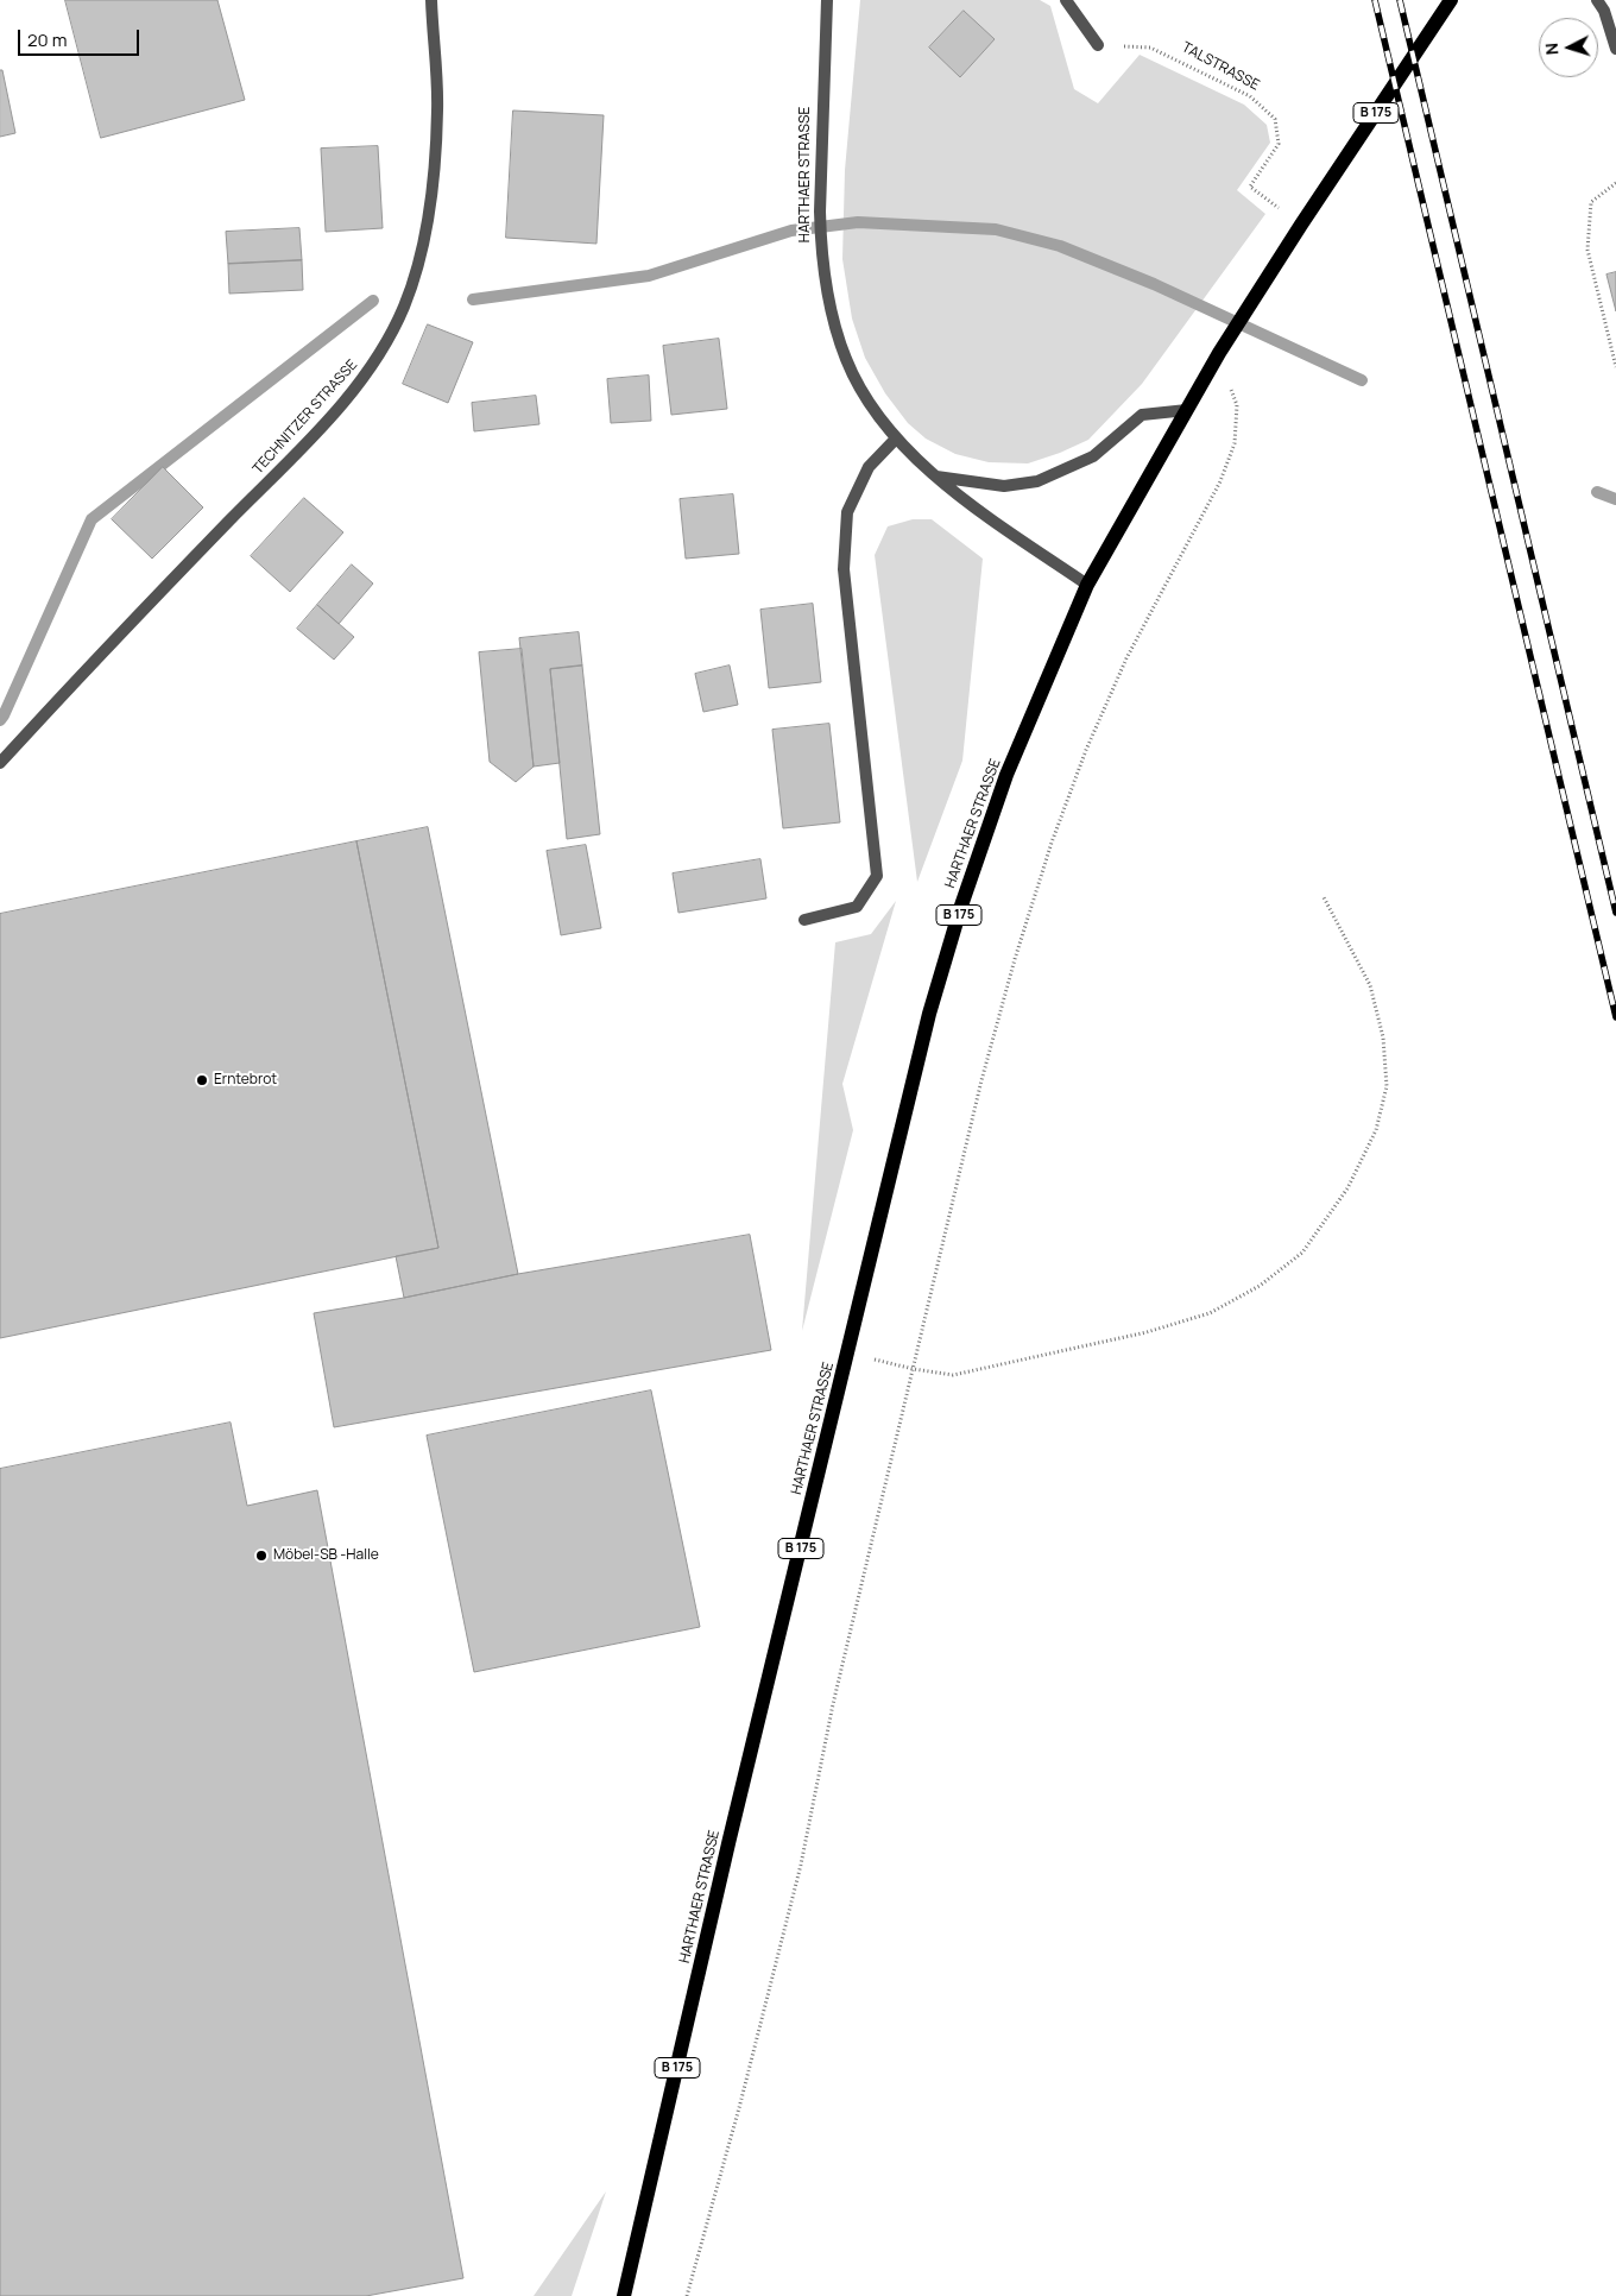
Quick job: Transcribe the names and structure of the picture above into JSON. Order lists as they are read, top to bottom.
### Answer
{
  "streets": {
    "main road": ["B 175", "HARTHAER STRASSE"],
    "street": ["TECHNITZER STRASSE"],
    "path": ["TALSTRASSE"]
  },
  "crossings": [
    ["TALSTRASSE", "B 175"],
    ["TALSTRASSE", "HARTHAER STRASSE"],
    ["B 175", "HARTHAER STRASSE"]
  ],
  "places": ["Erntebrot", "Möbel-SB -Halle"],
  "scale_bar": "20 m",
  "north": "left"
}
